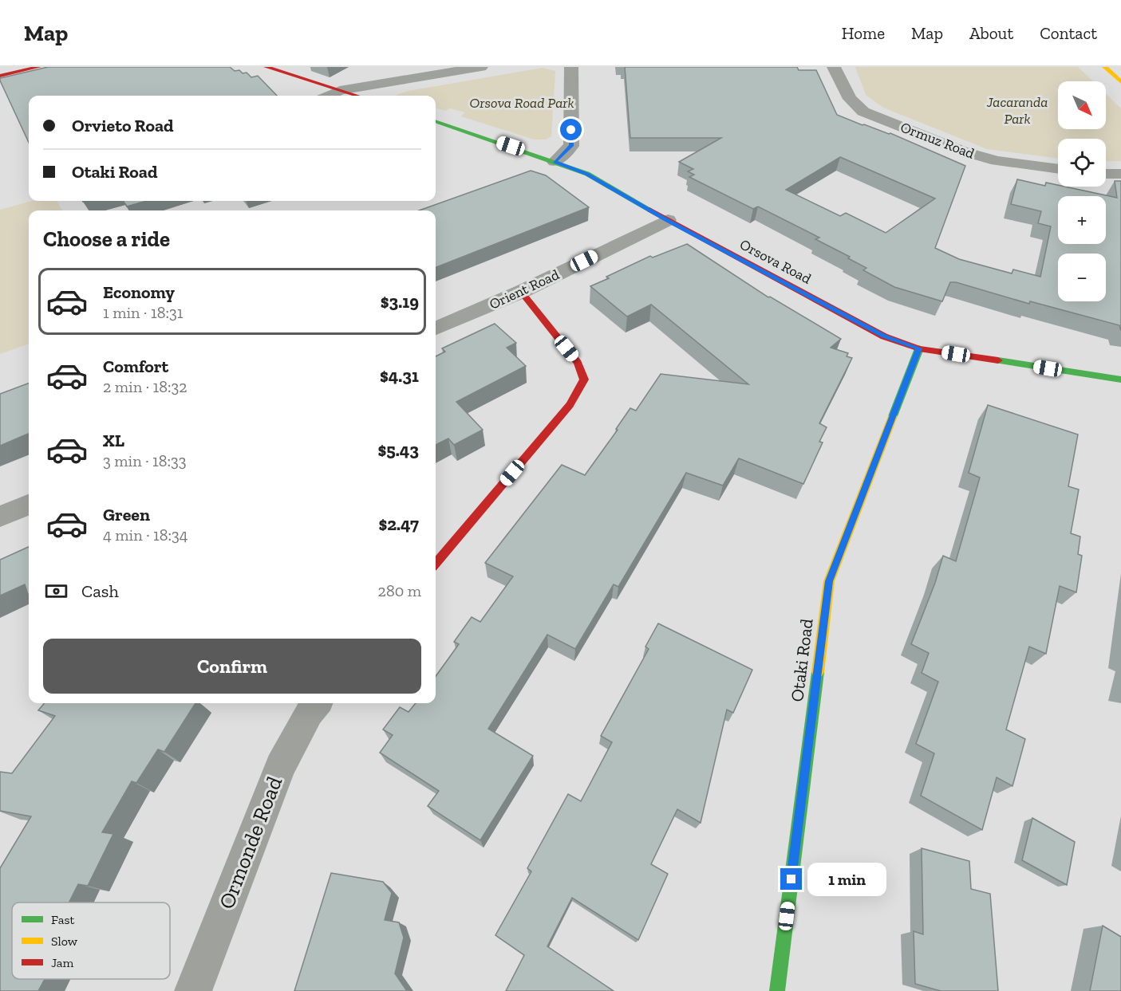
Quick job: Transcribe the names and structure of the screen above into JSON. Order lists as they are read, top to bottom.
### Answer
{
  "streets": {
    "street": [
      "Ormuz Road",
      "Orsova Road",
      "Orient Road",
      "Otaki Road",
      "Ormonde Road"
    ]
  },
  "crossings": [
    ["Orsova Road", "Orient Road"],
    ["Orsova Road", "Otaki Road"]
  ],
  "parks": ["Jacaranda Park", "Orsova Road Park"],
  "legend": ["Fast", "Slow", "Jam"],
  "north": "bottom right",
  "page": {
    "header": "Map",
    "nav": [
      "Home",
      "Map",
      "About",
      "Contact"
    ],
    "map_buttons": ["+", "−"],
    "banner": ["Orvieto Road", "Otaki Road"],
    "heading": "Choose a ride",
    "list": [
      {
        "name": "Economy",
        "note": "1 min · 18:31",
        "value": "$3.19"
      },
      {
        "name": "Comfort",
        "note": "2 min · 18:32",
        "value": "$4.31"
      },
      {
        "name": "XL",
        "note": "3 min · 18:33",
        "value": "$5.43"
      },
      {
        "name": "Green",
        "note": "4 min · 18:34",
        "value": "$2.47"
      }
    ],
    "pay": ["Cash", "280 m"],
    "buttons": "Confirm",
    "bubble": "1 min"
  }
}
